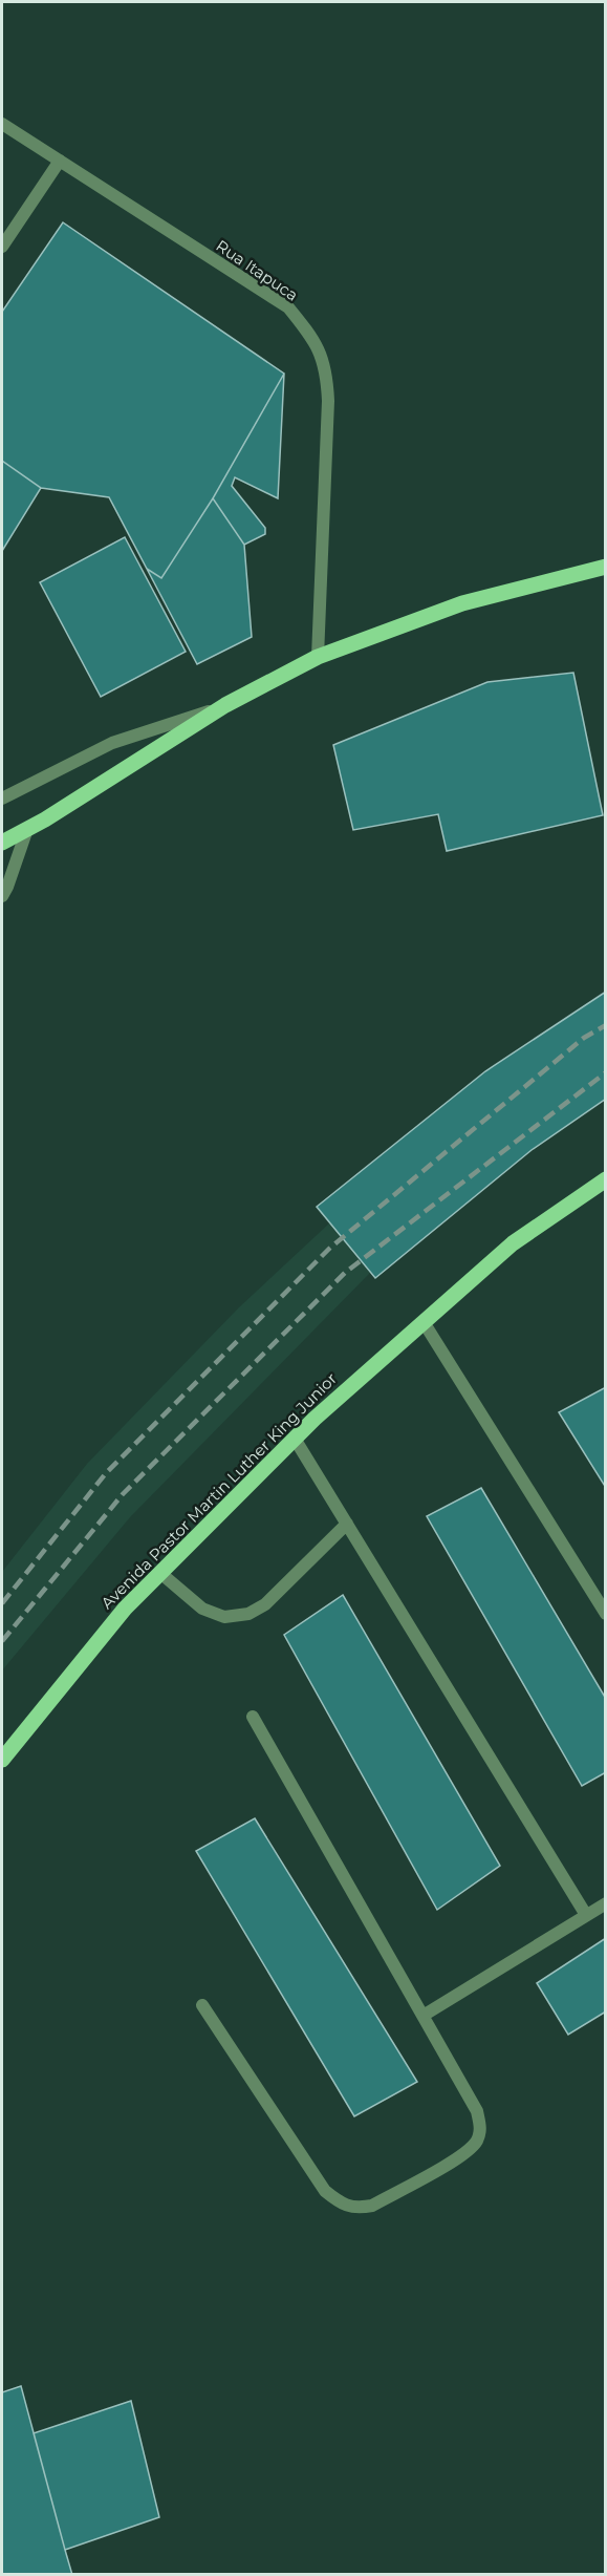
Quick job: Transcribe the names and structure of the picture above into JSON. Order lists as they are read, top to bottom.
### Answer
{
  "streets": {
    "main road": ["Avenida Pastor Martin Luther King Junior"],
    "street": ["Rua Itapuca"]
  }
}
